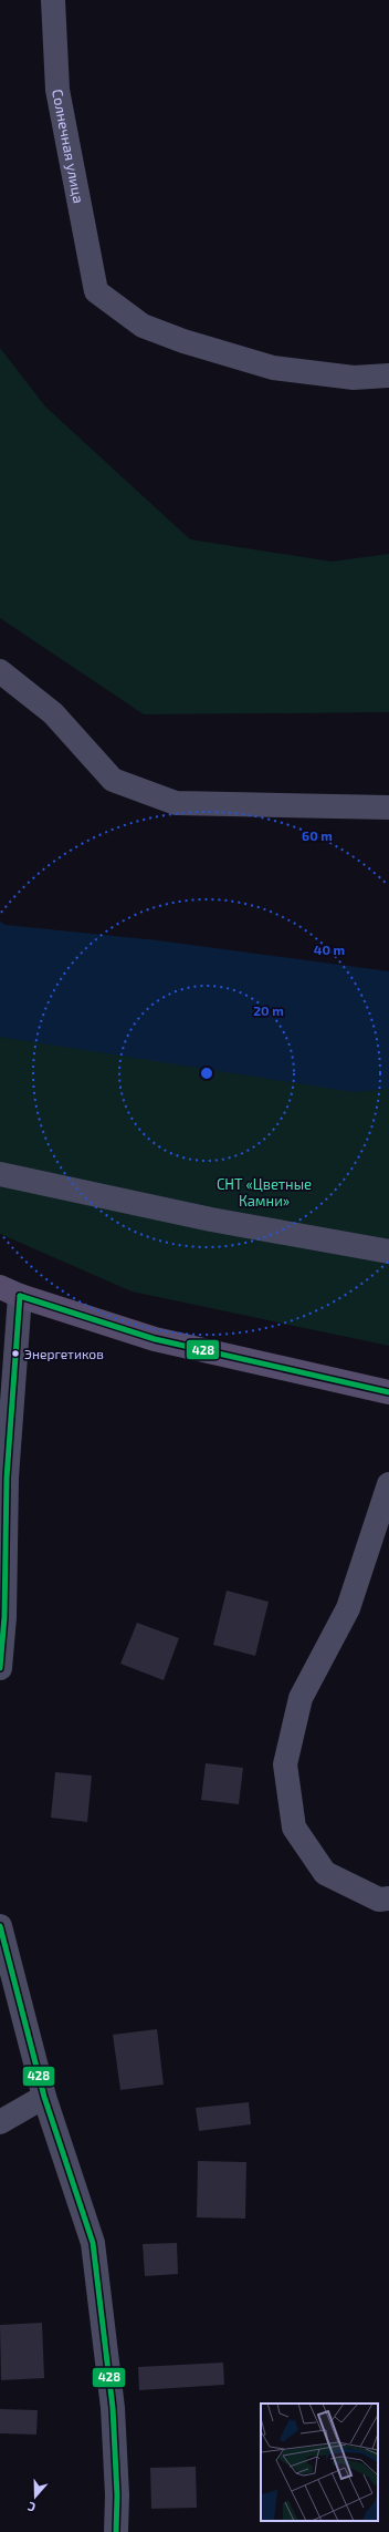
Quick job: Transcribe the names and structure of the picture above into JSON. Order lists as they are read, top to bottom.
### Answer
{
  "streets": {
    "street": ["Солнечная улица"]
  },
  "parks": ["СНТ «Цветные Камни»"],
  "places": ["Энергетиков"],
  "lines": ["transit line 428"],
  "north": "bottom",
  "rings": ["60 m", "40 m", "20 m"]
}
